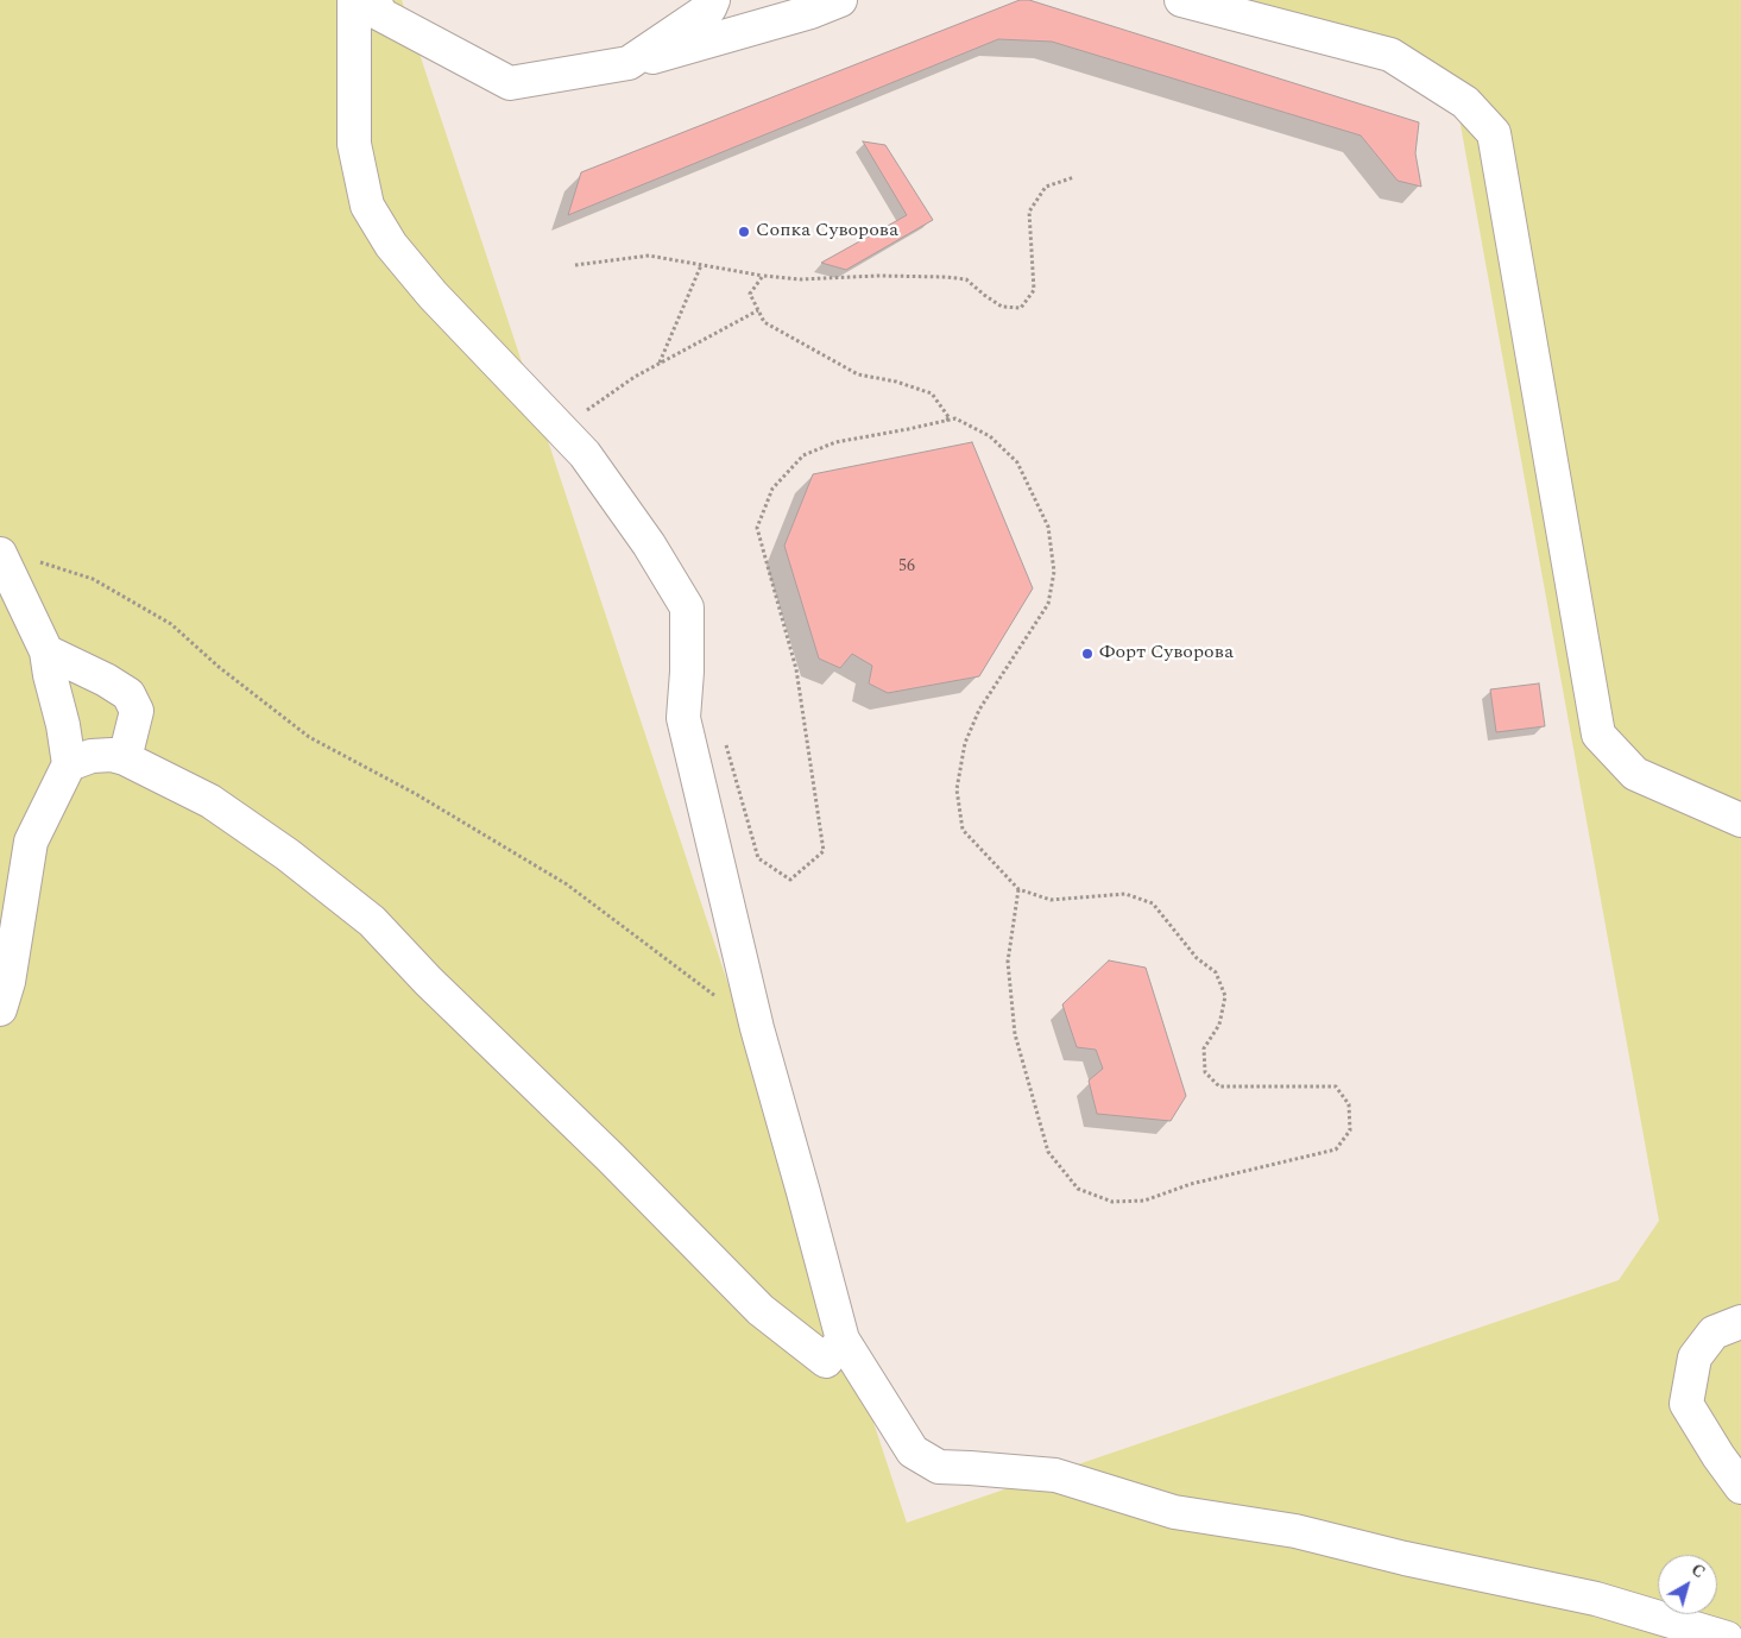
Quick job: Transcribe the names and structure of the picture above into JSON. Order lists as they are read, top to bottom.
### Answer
{
  "places": ["Сопка Суворова", "Форт Суворова"],
  "house_numbers": ["56"],
  "north": "top right"
}
